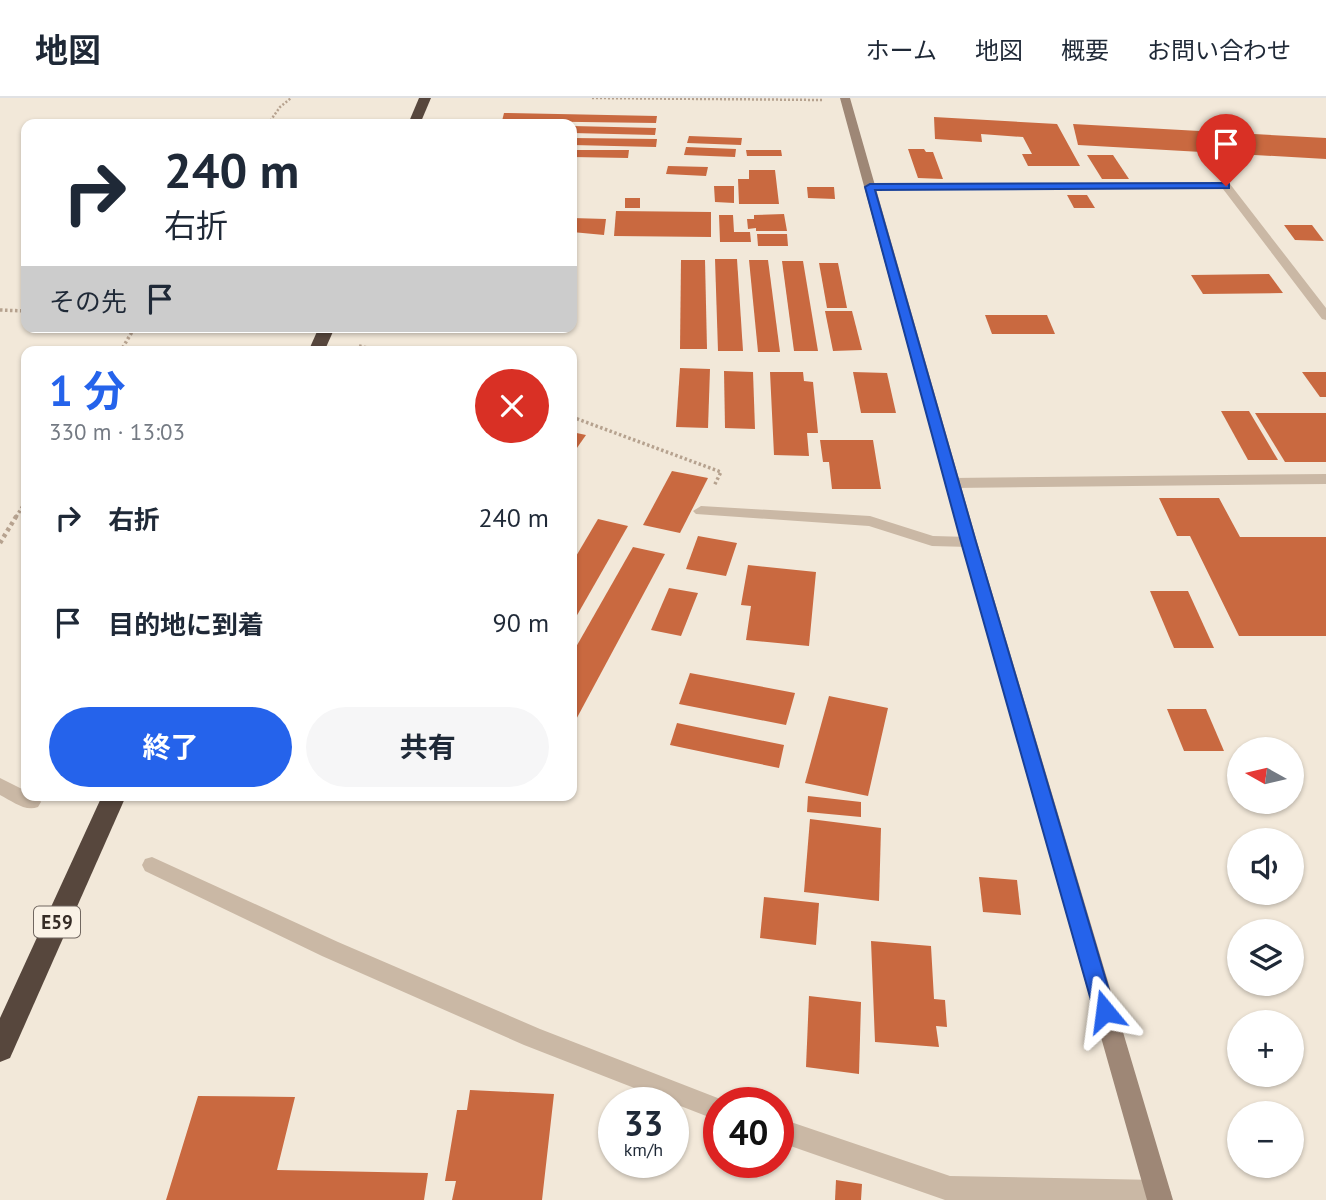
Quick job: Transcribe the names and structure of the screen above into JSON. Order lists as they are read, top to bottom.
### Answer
{
  "streets": {
    "highway": ["E59"]
  },
  "north": "left",
  "page": {
    "header": "地図",
    "nav": [
      "ホーム",
      "地図",
      "概要",
      "お問い合わせ"
    ],
    "turn": ["240 m", "右折"],
    "then": "その先",
    "heading": ["1 分", "330 m · 13:03"],
    "list": [
      {
        "name": "右折",
        "value": "240 m"
      },
      {
        "name": "目的地に到着",
        "value": "90 m"
      }
    ],
    "buttons": ["終了", "共有"],
    "map_buttons": ["+", "−"],
    "speed": "33 km/h",
    "limit": "40"
  }
}
